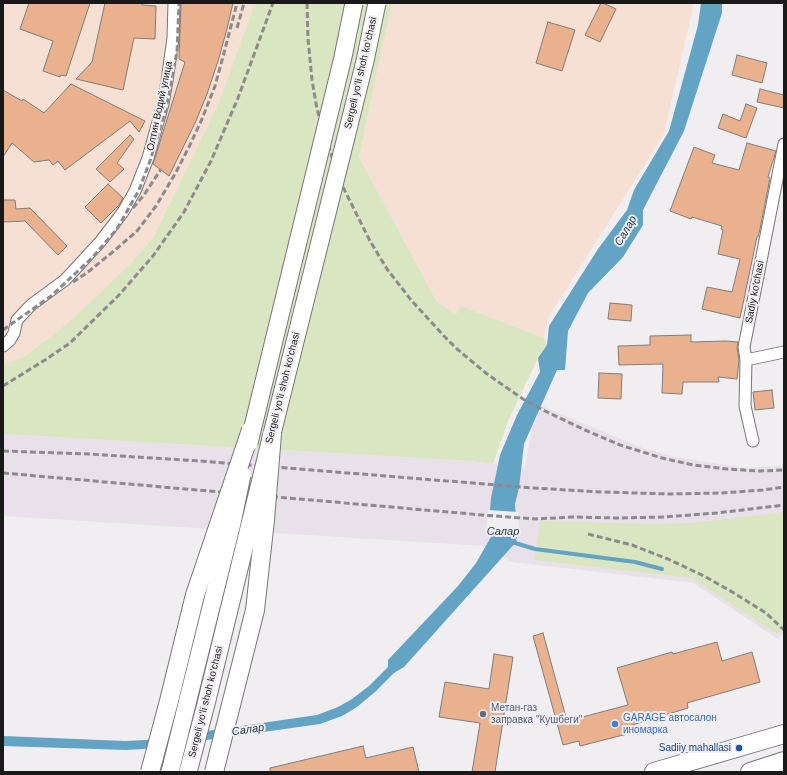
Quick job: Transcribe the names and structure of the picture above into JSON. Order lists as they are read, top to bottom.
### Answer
{
  "streets": {
    "main road": ["Sergeli yo‘li shoh ko‘chasi"],
    "street": ["Олтин Водий улица", "Sadiy ko'chasi"]
  },
  "water": ["Салар"],
  "places": ["Метан-газ заправка \"Кушбеги\"", "GARAGE автосалон иномарка", "Sadiiy mahallasi"]
}
